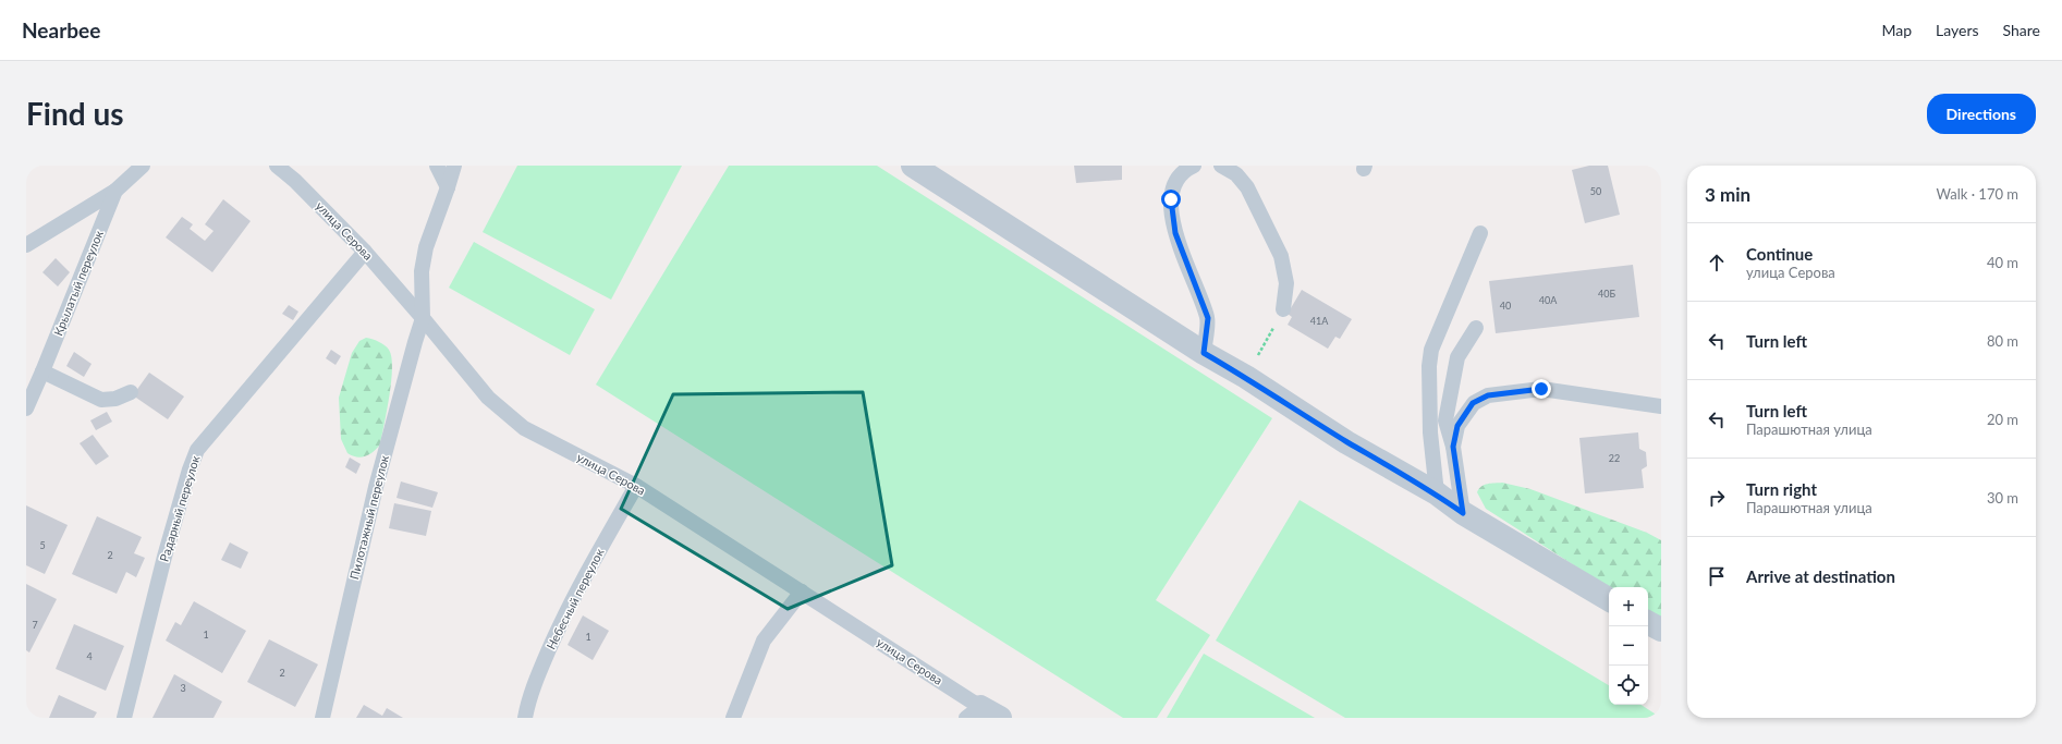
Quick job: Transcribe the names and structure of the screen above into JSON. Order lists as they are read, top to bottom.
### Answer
{
  "streets": {
    "lane": [
      "улица Серова",
      "Крылатый переулок",
      "Радарный переулок",
      "Пилотажный переулок",
      "Небесный переулок"
    ]
  },
  "crossings": [
    ["улица Серова", "Радарный переулок"],
    ["улица Серова", "Пилотажный переулок"],
    ["улица Серова", "Небесный переулок"]
  ],
  "house_numbers": [
    "50",
    "40Б",
    "40А",
    "40",
    "41А",
    "22",
    "5",
    "2",
    "7",
    "1",
    "1",
    "4",
    "2",
    "3"
  ],
  "page": {
    "header": "Nearbee",
    "nav": ["Map", "Layers", "Share"],
    "buttons": "Directions",
    "title": "Find us",
    "heading": ["3 min", "Walk · 170 m"],
    "list": [
      ["Continue", "улица Серова", "40 m"],
      ["Turn left", "80 m"],
      ["Turn left", "Парашютная улица", "20 m"],
      ["Turn right", "Парашютная улица", "30 m"],
      "Arrive at destination"
    ],
    "map_buttons": ["+", "−"]
  }
}
